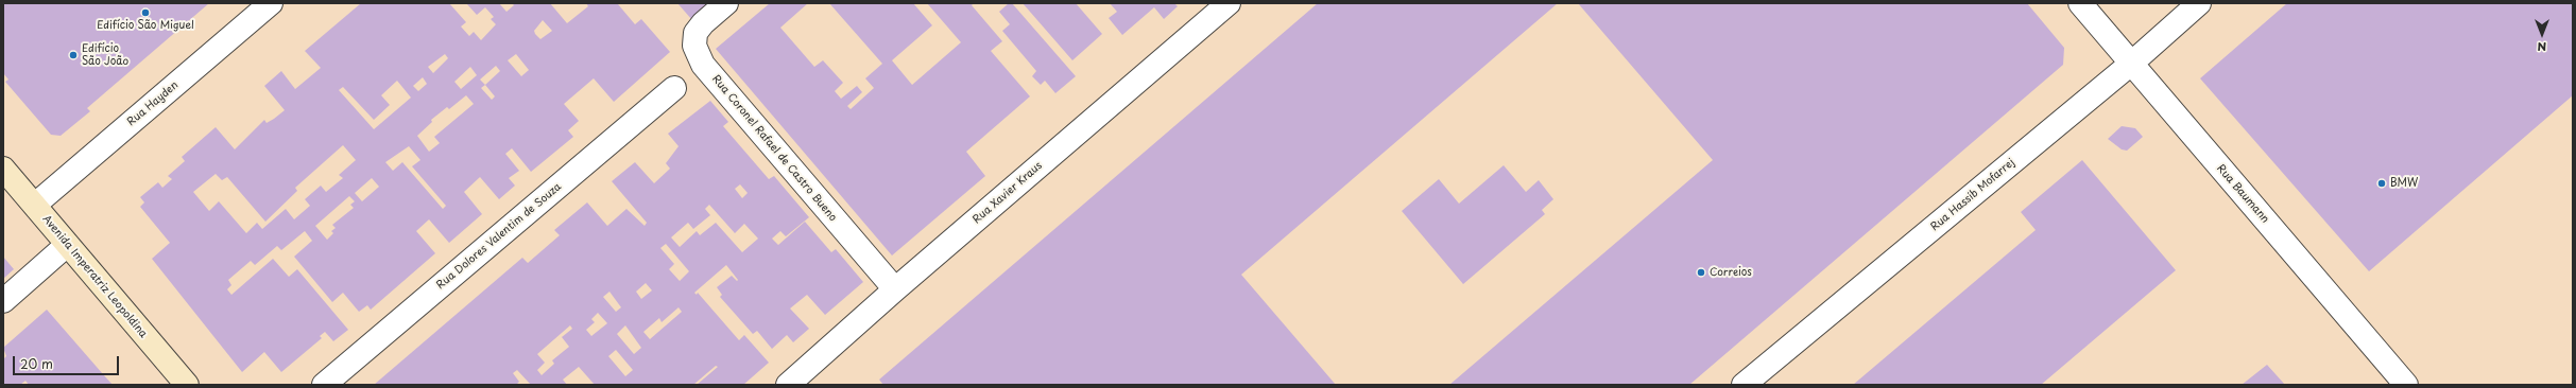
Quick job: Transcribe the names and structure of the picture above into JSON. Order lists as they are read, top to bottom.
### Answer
{
  "streets": {
    "main road": ["Avenida Imperatriz Leopoldina"],
    "street": [
      "Rua Hayden",
      "Rua Coronel Rafael de Castro Bueno",
      "Rua Xavier Kraus",
      "Rua Baumann",
      "Rua Hassib Mofarrej",
      "Rua Dolores Valentim de Souza"
    ]
  },
  "crossings": [
    ["Rua Hayden", "Avenida Imperatriz Leopoldina"],
    ["Rua Coronel Rafael de Castro Bueno", "Rua Xavier Kraus"],
    ["Rua Baumann", "Rua Hassib Mofarrej"]
  ],
  "places": [
    "Edifício São Miguel",
    "Edifício São João",
    "BMW",
    "Correios"
  ],
  "scale_bar": "20 m",
  "north": "bottom"
}
